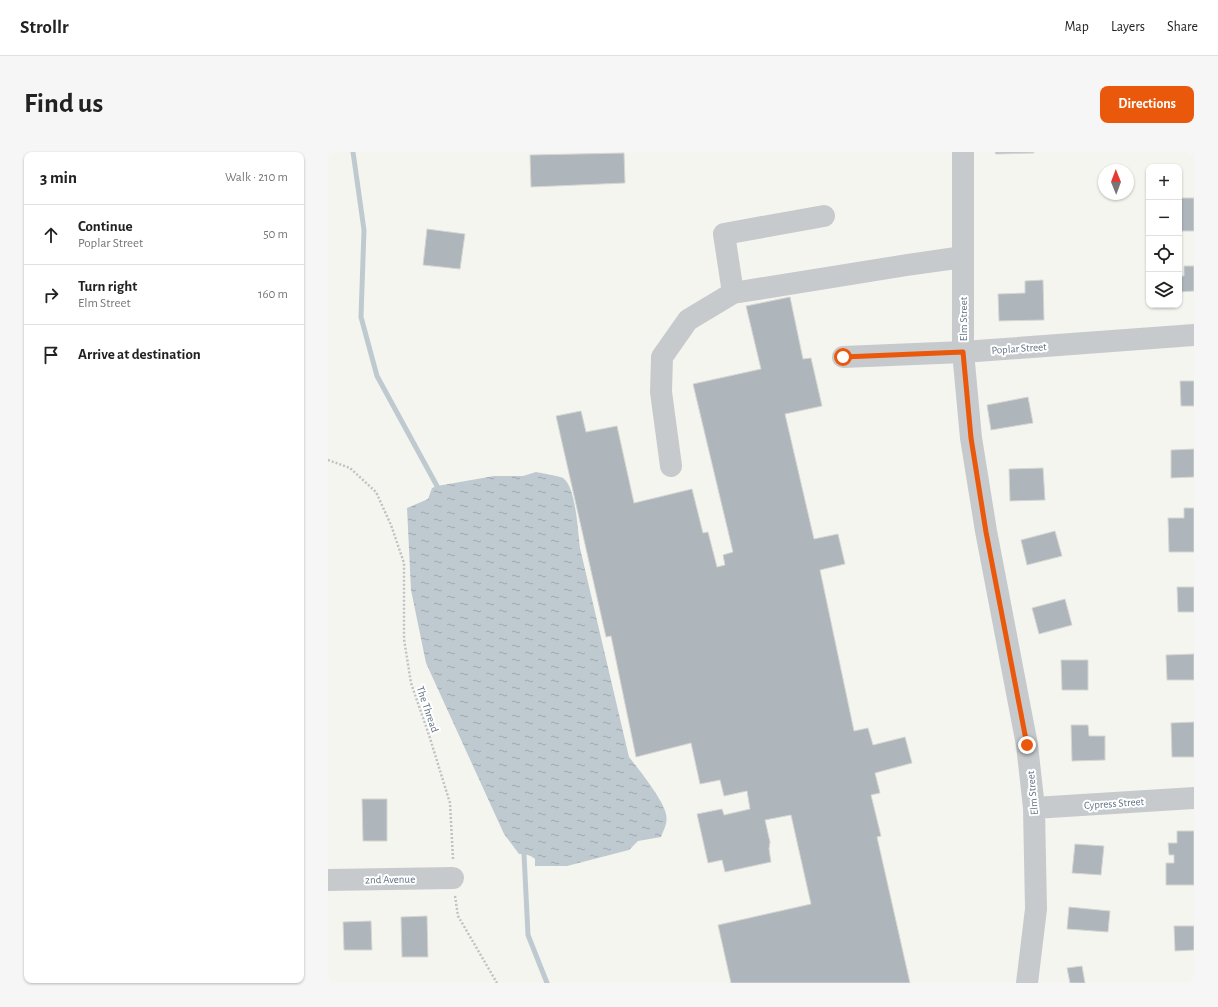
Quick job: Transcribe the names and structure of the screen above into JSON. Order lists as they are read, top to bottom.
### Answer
{
  "streets": {
    "street": [
      "Elm Street",
      "Poplar Street",
      "Cypress Street",
      "2nd Avenue"
    ],
    "path": ["The Thread"]
  },
  "crossings": [
    ["Elm Street", "Poplar Street"],
    ["Elm Street", "Cypress Street"],
    ["The Thread", "2nd Avenue"]
  ],
  "north": "top",
  "page": {
    "header": "Strollr",
    "nav": ["Map", "Layers", "Share"],
    "buttons": "Directions",
    "title": "Find us",
    "heading": ["3 min", "Walk · 210 m"],
    "map_buttons": ["+", "−"],
    "list": [
      ["Continue", "Poplar Street", "50 m"],
      ["Turn right", "Elm Street", "160 m"],
      "Arrive at destination"
    ]
  }
}
